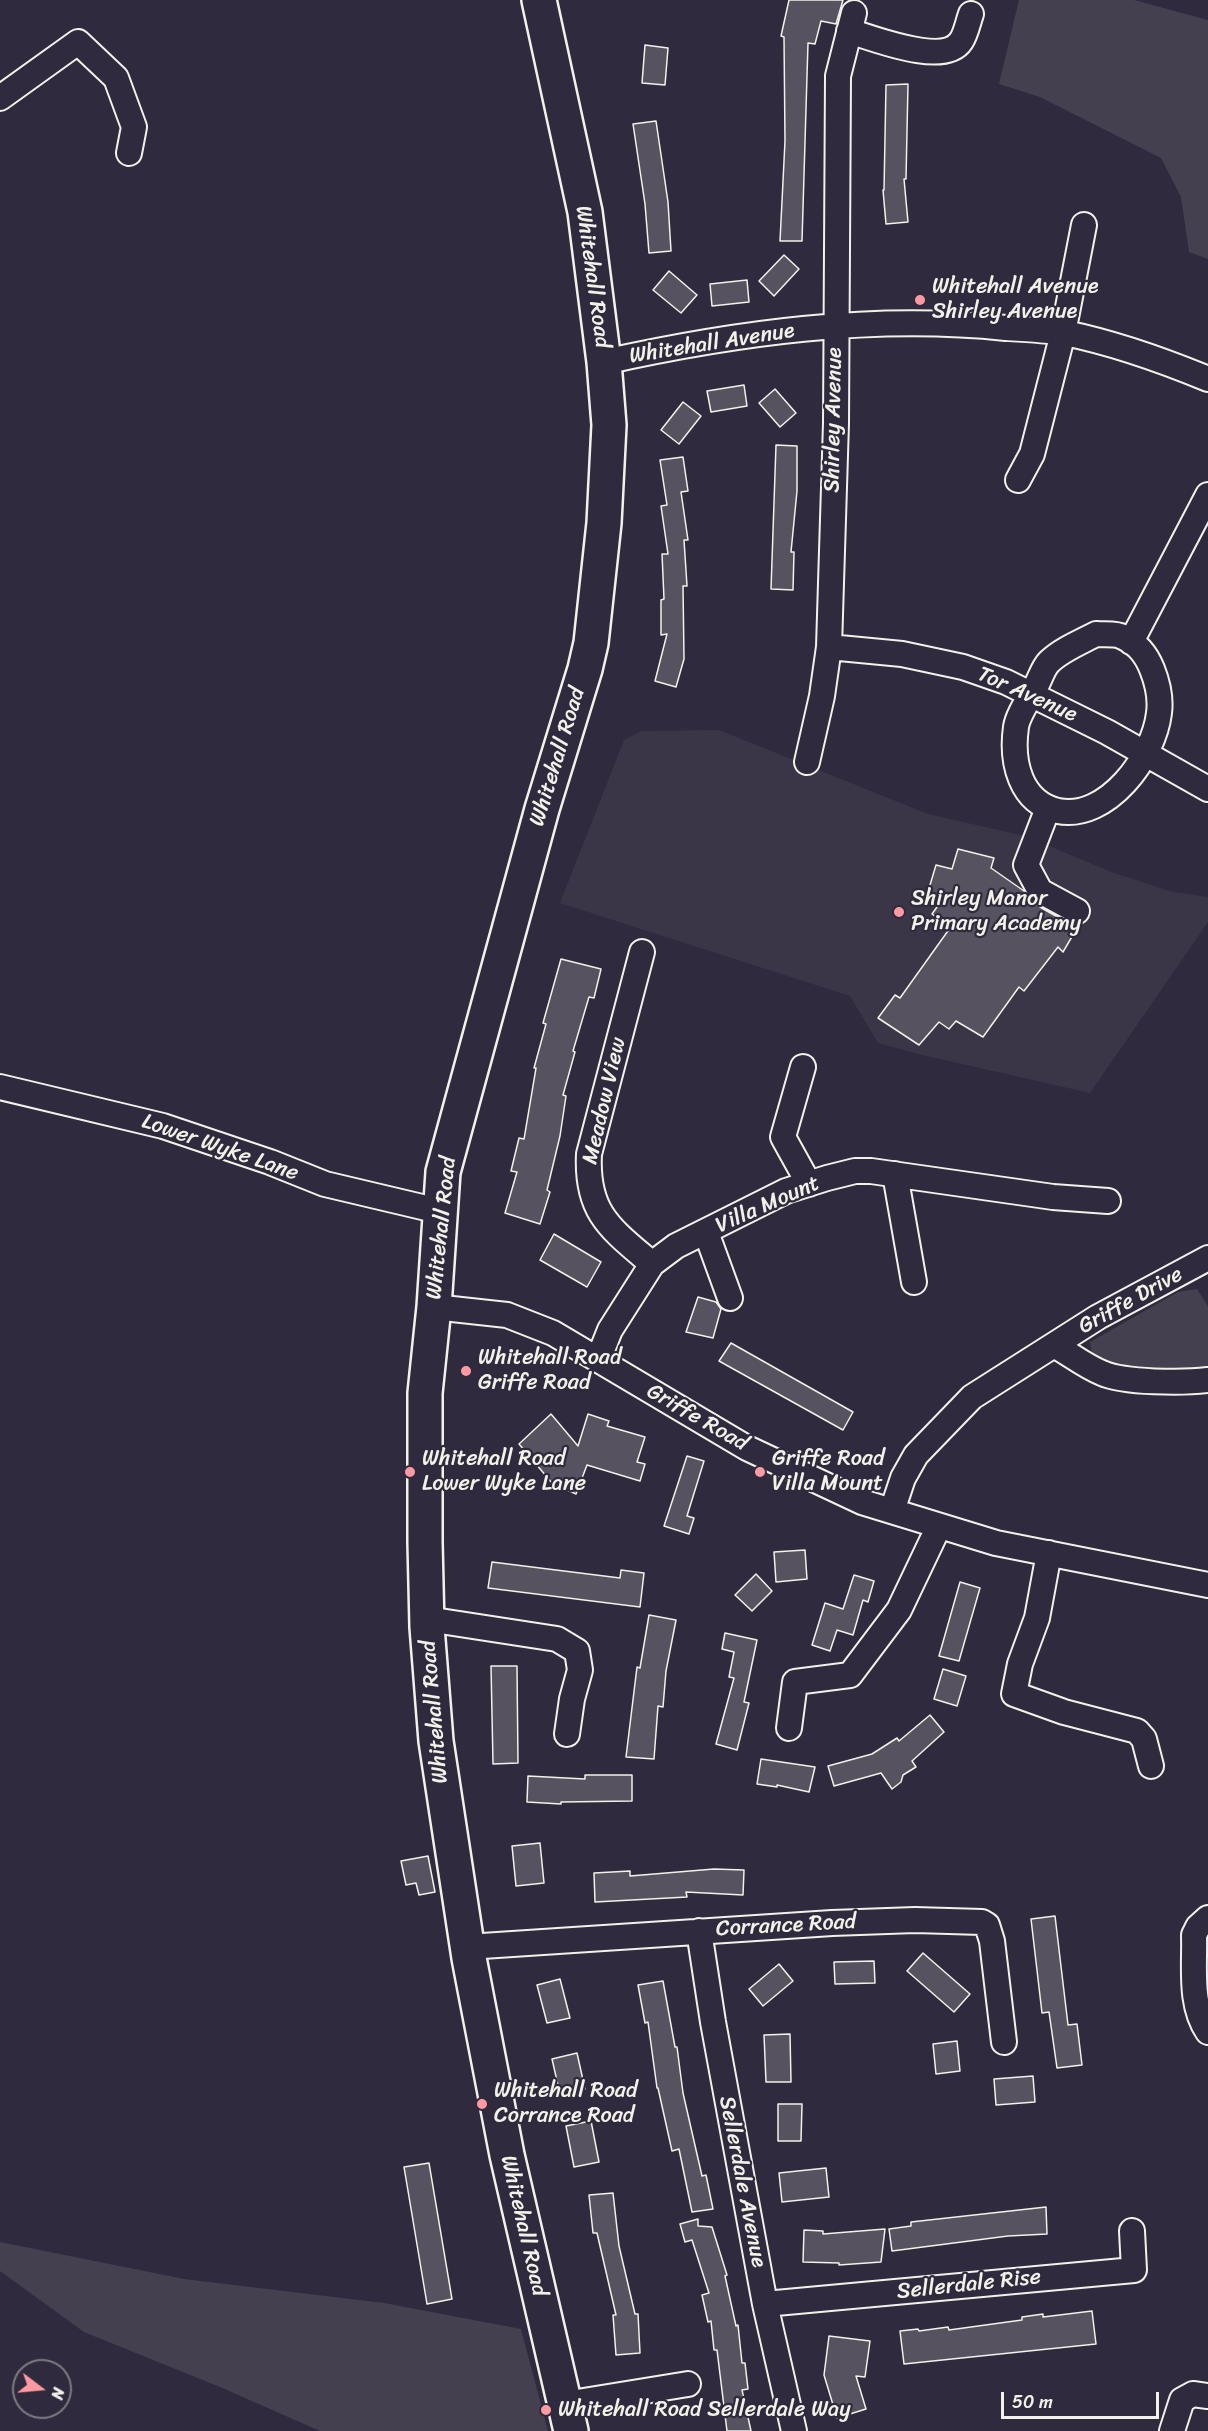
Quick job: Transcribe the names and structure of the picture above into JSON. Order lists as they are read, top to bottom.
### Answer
{
  "streets": {
    "highway": ["Whitehall Road"],
    "street": [
      "Whitehall Avenue",
      "Shirley Avenue",
      "Tor Avenue",
      "Meadow View",
      "Lower Wyke Lane",
      "Villa Mount",
      "Griffe Drive",
      "Griffe Road",
      "Corrance Road",
      "Sellerdale Avenue",
      "Sellerdale Rise"
    ]
  },
  "crossings": [
    ["Whitehall Road", "Whitehall Avenue"],
    ["Whitehall Road", "Lower Wyke Lane"],
    ["Whitehall Road", "Griffe Road"],
    ["Whitehall Road", "Corrance Road"],
    ["Whitehall Avenue", "Shirley Avenue"],
    ["Shirley Avenue", "Tor Avenue"],
    ["Meadow View", "Villa Mount"],
    ["Villa Mount", "Griffe Road"],
    ["Griffe Drive", "Griffe Road"],
    ["Corrance Road", "Sellerdale Avenue"],
    ["Sellerdale Avenue", "Sellerdale Rise"]
  ],
  "places": [
    "Whitehall Avenue Shirley Avenue",
    "Shirley Manor Primary Academy",
    "Whitehall Road Griffe Road",
    "Whitehall Road Lower Wyke Lane",
    "Griffe Road Villa Mount",
    "Whitehall Road Corrance Road",
    "Whitehall Road Sellerdale Way"
  ],
  "scale_bar": "50 m",
  "north": "right"
}
